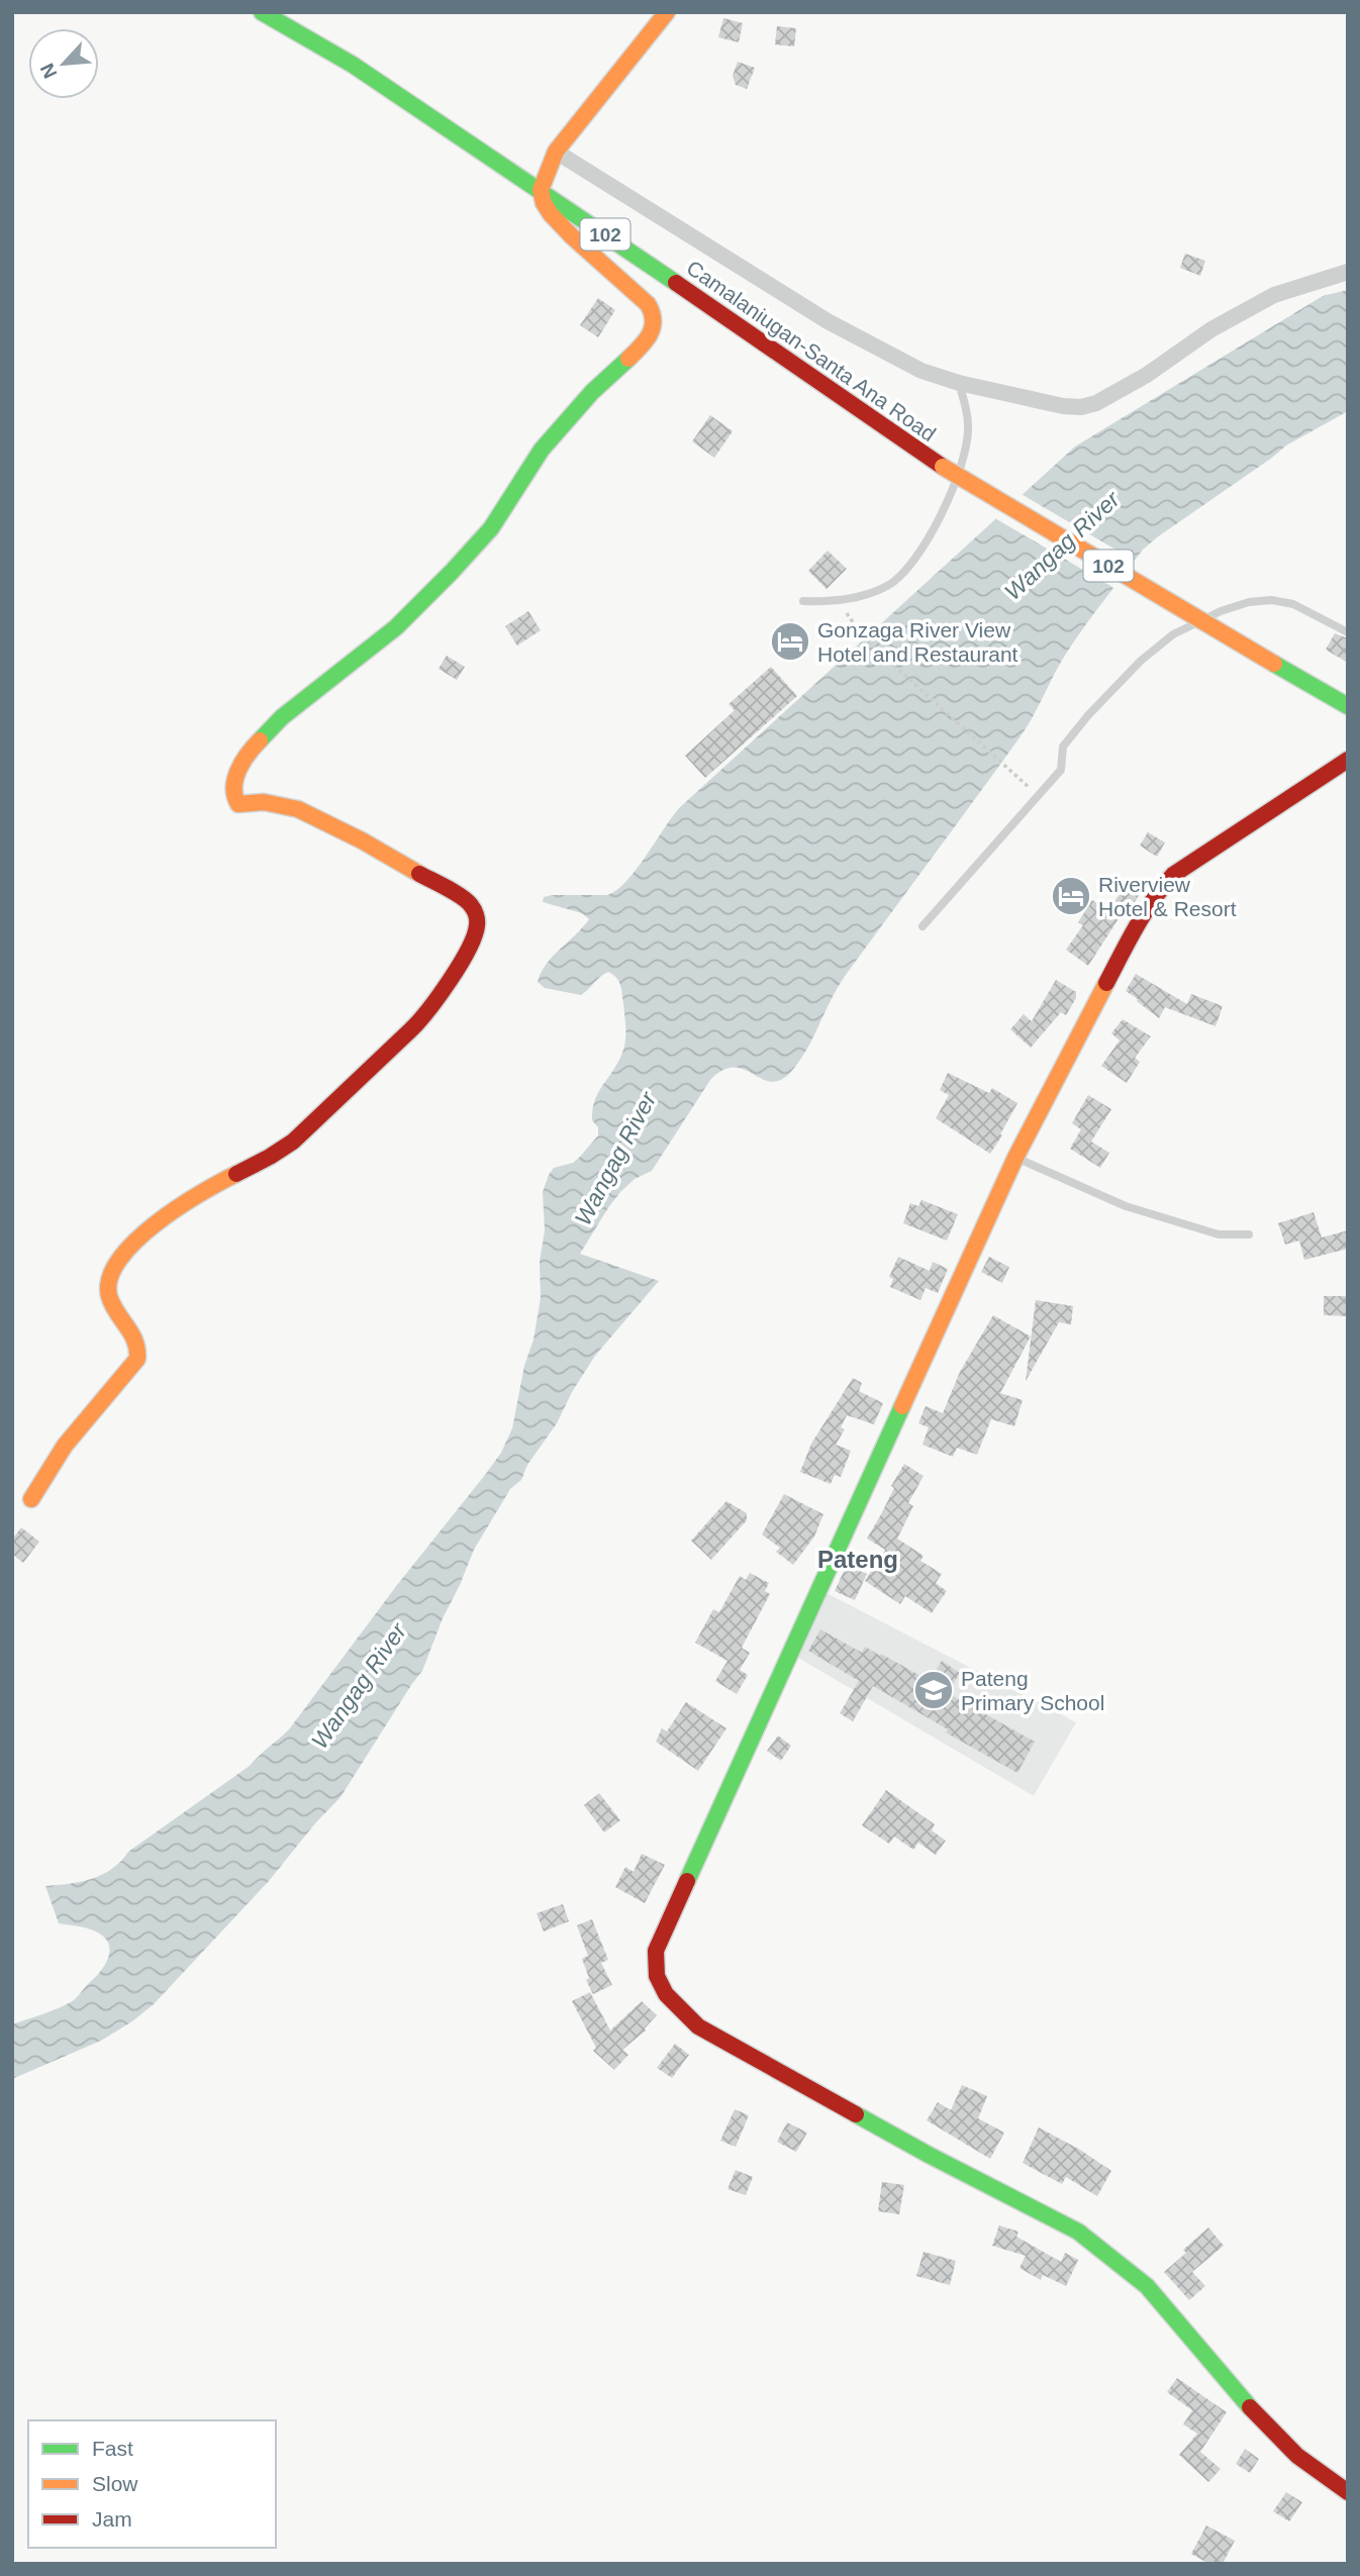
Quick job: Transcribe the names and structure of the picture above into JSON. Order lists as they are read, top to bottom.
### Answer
{
  "streets": {
    "street": ["102", "Camalaniugan-Santa Ana Road"]
  },
  "districts": ["Pateng"],
  "water": ["Wangag River"],
  "places": {
    "hotel": ["Gonzaga River View Hotel and Restaurant", "Riverview Hotel & Resort"],
    "school or university": ["Pateng Primary School"]
  },
  "legend": ["Fast", "Slow", "Jam"],
  "north": "bottom left"
}
